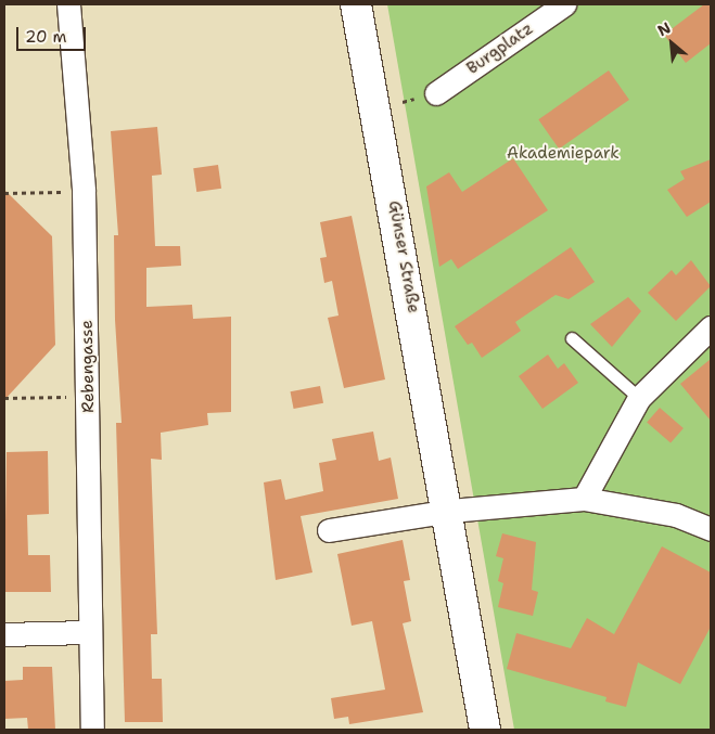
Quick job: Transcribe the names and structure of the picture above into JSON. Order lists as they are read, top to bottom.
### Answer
{
  "streets": {
    "main road": ["Günser Straße"],
    "street": ["Burgplatz", "Rebengasse"]
  },
  "parks": ["Akademiepark"],
  "scale_bar": "20 m",
  "north": "top left"
}
